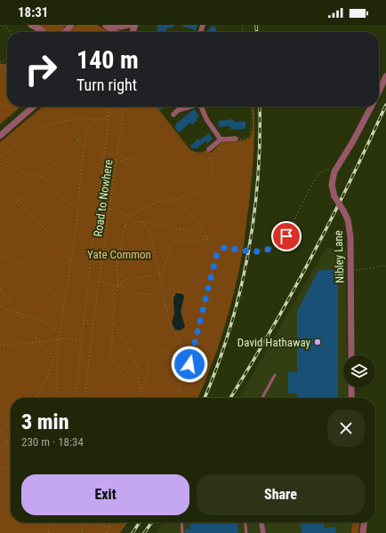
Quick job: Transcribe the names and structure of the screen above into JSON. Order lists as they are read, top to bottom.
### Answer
{
  "streets": {
    "street": ["Nibley Lane"],
    "path": ["Road to Nowhere"]
  },
  "parks": ["Yate Common"],
  "places": ["David Hathaway"],
  "page": {
    "status": "18:31",
    "turn": ["140 m", "Turn right"],
    "heading": ["3 min", "230 m · 18:34"],
    "buttons": ["Exit", "Share"]
  }
}
